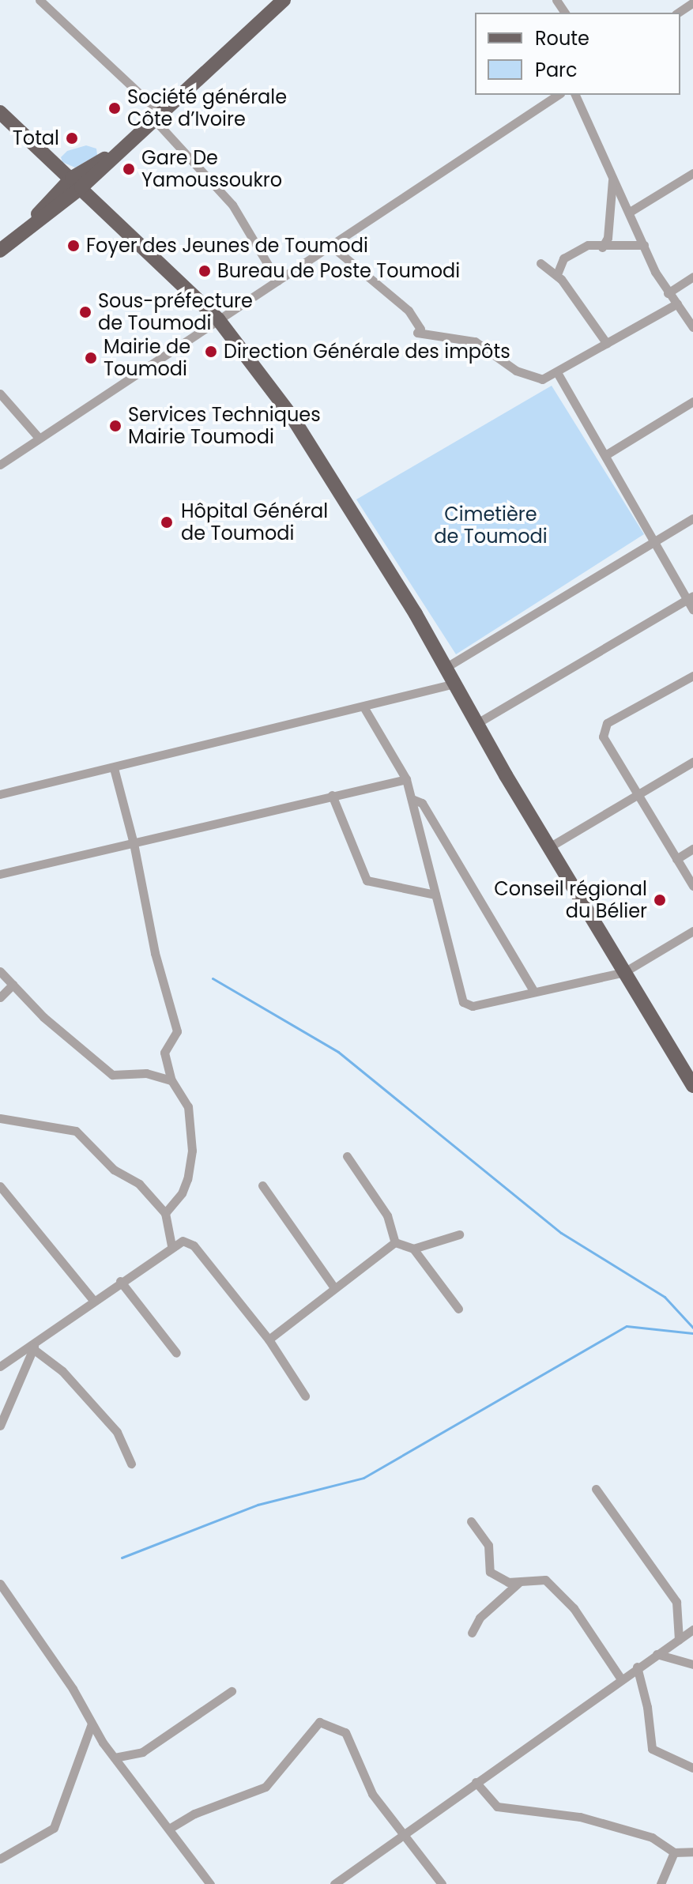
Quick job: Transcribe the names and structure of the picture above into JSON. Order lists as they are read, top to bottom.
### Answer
{
  "parks": ["Cimetière de Toumodi"],
  "places": [
    "Société générale Côte d’Ivoire",
    "Total",
    "Gare De Yamoussoukro",
    "Foyer des Jeunes de Toumodi",
    "Bureau de Poste Toumodi",
    "Sous-préfecture de Toumodi",
    "Direction Générale des impôts",
    "Mairie de Toumodi",
    "Services Techniques Mairie Toumodi",
    "Hôpital Général de Toumodi",
    "Conseil régional du Bélier"
  ],
  "legend": ["Route", "Parc"]
}
